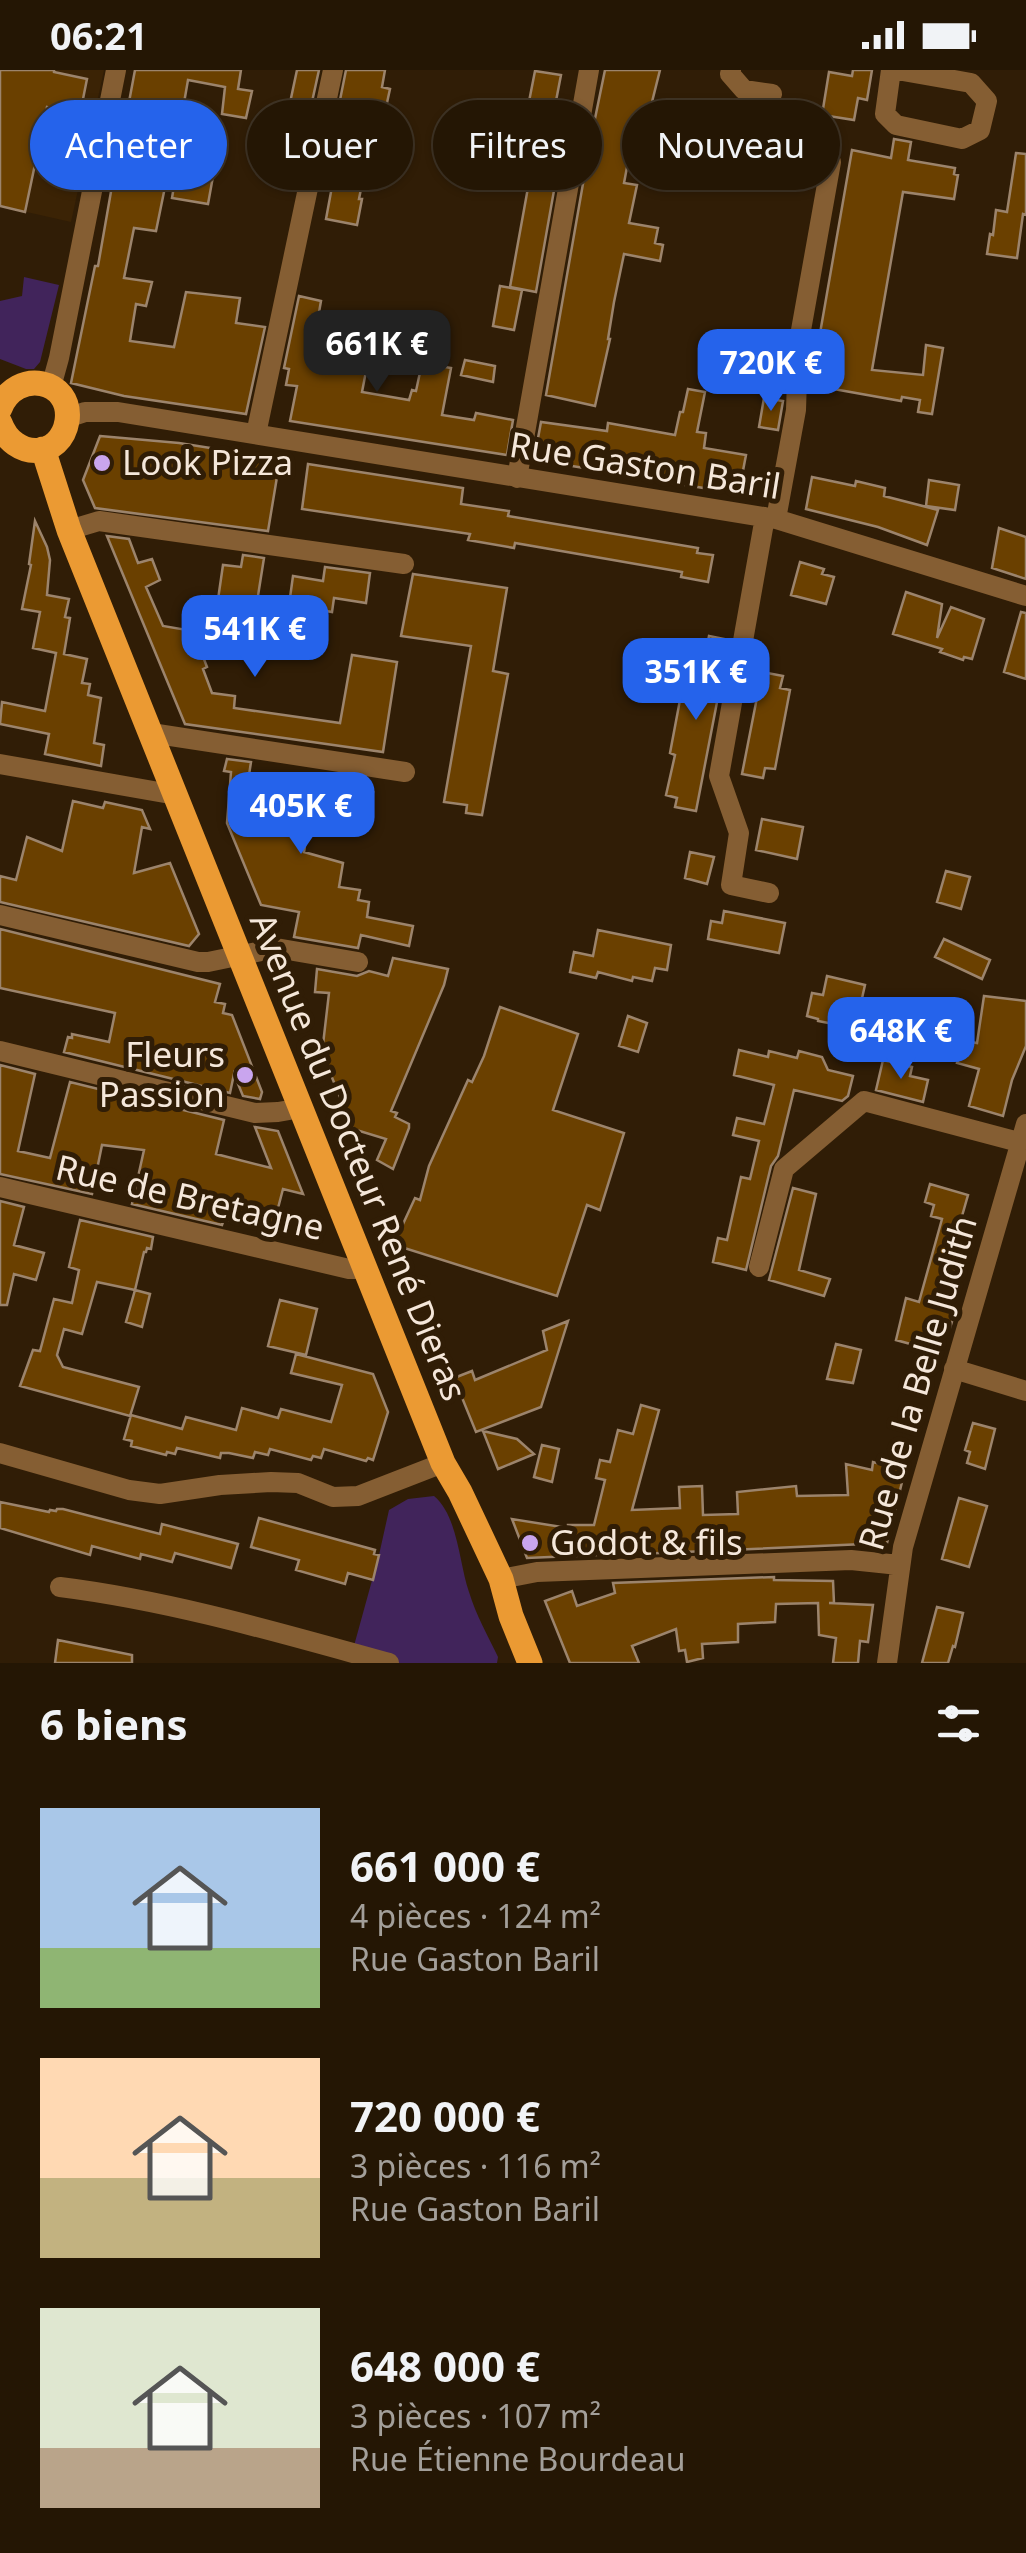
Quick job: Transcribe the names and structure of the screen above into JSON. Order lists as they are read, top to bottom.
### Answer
{
  "streets": {
    "main road": ["Avenue du Docteur René Dieras"],
    "street": ["Rue Gaston Baril", "Rue de Bretagne", "Rue de la Belle Judith"]
  },
  "crossings": [
    ["Avenue du Docteur René Dieras", "Rue de Bretagne"]
  ],
  "places": ["Look Pizza", "Fleurs Passion", "Godot & fils"],
  "page": {
    "status": "06:21",
    "chip": [
      "Acheter",
      "Louer",
      "Filtres",
      "Nouveau"
    ],
    "price": [
      "661K €",
      "720K €",
      "541K €",
      "351K €",
      "405K €",
      "648K €"
    ],
    "heading": "6 biens",
    "list": [
      {
        "name": "661 000 €",
        "note": "4 pièces · 124 m² · Rue Gaston Baril"
      },
      {
        "name": "720 000 €",
        "note": "3 pièces · 116 m² · Rue Gaston Baril"
      },
      {
        "name": "648 000 €",
        "note": "3 pièces · 107 m² · Rue Étienne Bourdeau"
      }
    ]
  }
}
